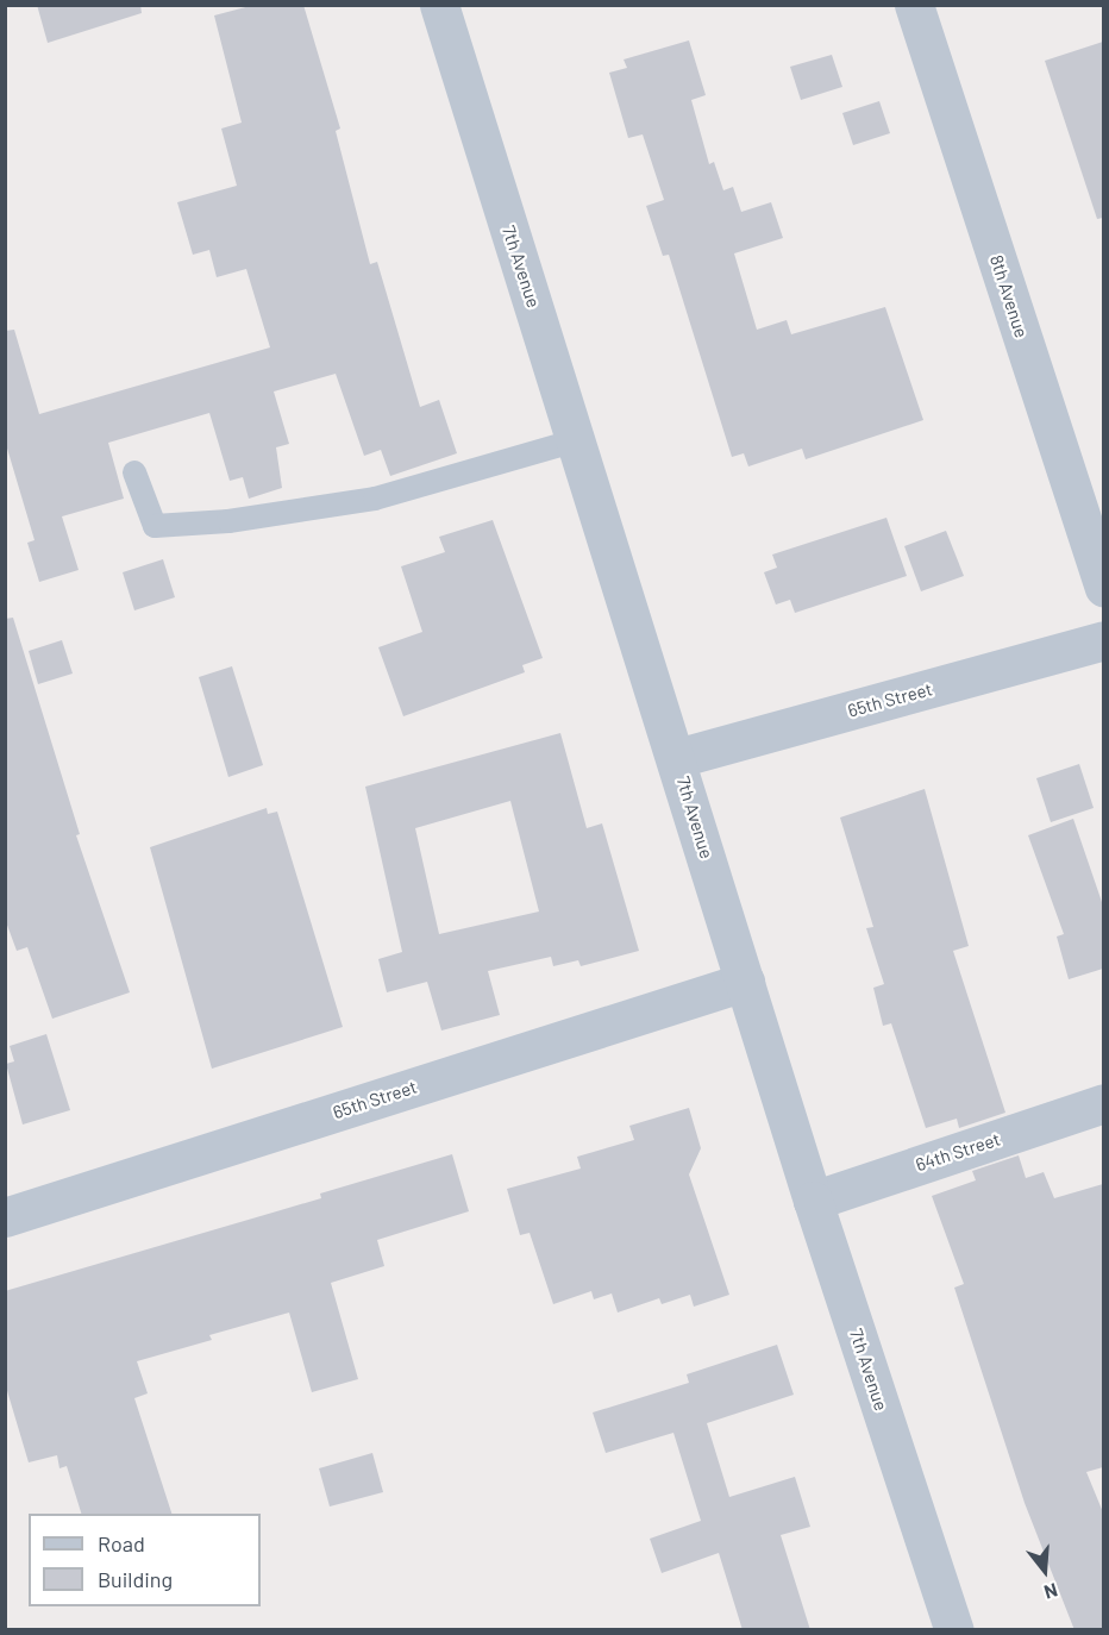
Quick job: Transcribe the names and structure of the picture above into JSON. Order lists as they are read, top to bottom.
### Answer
{
  "streets": {
    "street": [
      "7th Avenue",
      "8th Avenue",
      "65th Street",
      "64th Street"
    ]
  },
  "crossings": [
    ["7th Avenue", "65th Street"],
    ["7th Avenue", "64th Street"]
  ],
  "legend": ["Road", "Building"],
  "north": "bottom"
}
